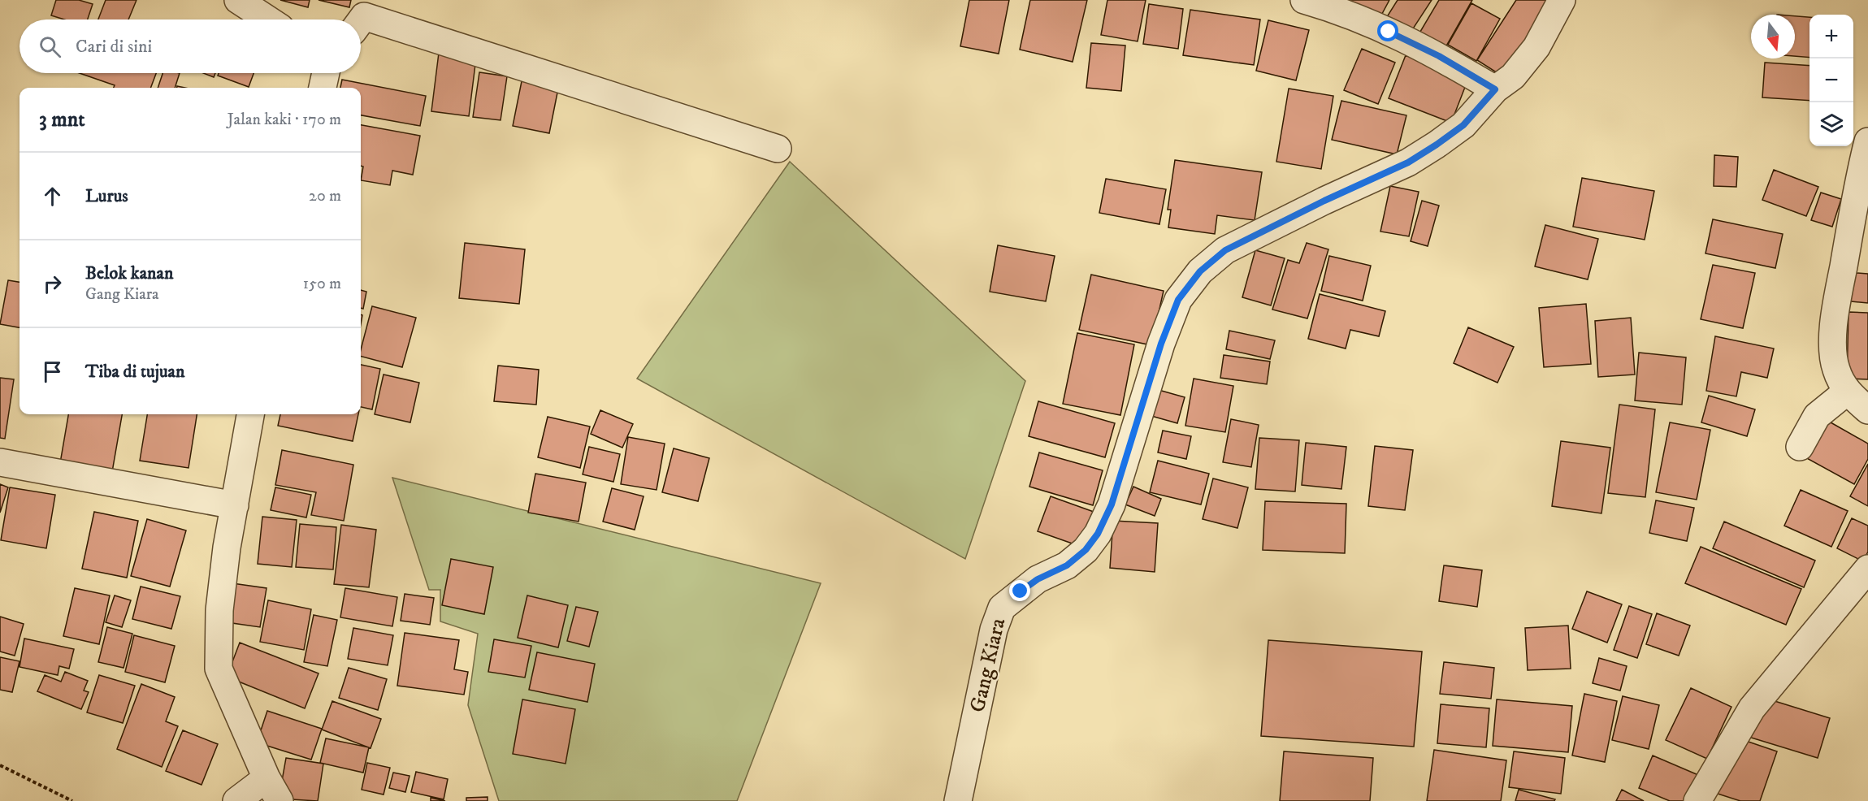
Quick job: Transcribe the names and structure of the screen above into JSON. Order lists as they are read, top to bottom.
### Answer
{
  "streets": {
    "street": ["Gang Kiara"]
  },
  "north": "bottom",
  "page": {
    "map_buttons": ["+", "−"],
    "search": "Cari di sini",
    "heading": ["3 mnt", "Jalan kaki · 170 m"],
    "list": [
      ["Lurus", "20 m"],
      ["Belok kanan", "Gang Kiara", "150 m"],
      "Tiba di tujuan"
    ]
  }
}
